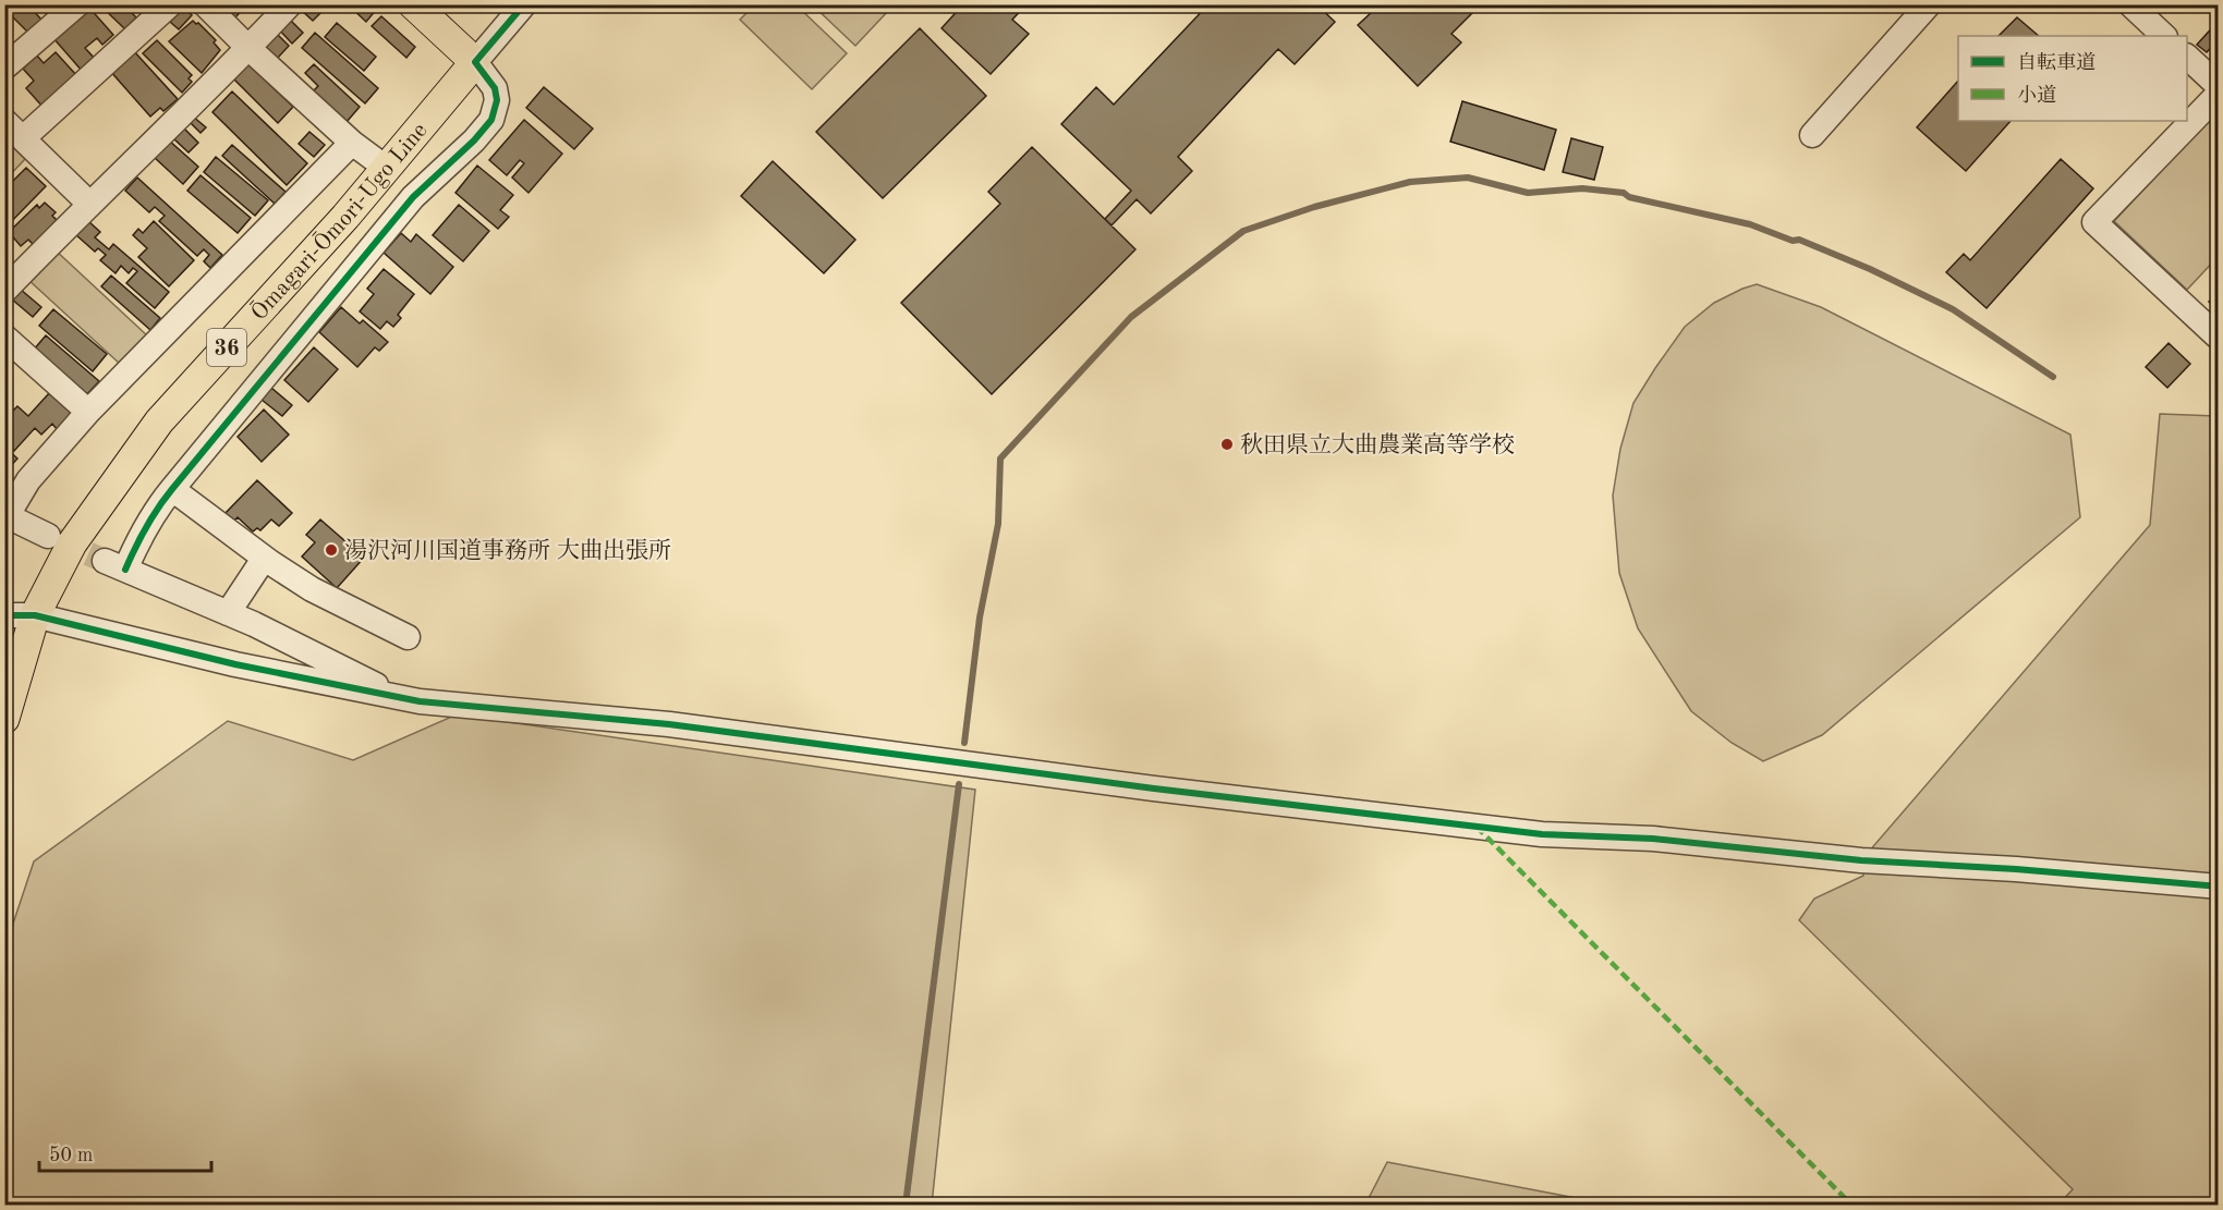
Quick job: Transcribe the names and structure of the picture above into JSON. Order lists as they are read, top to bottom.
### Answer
{
  "streets": {
    "main road": ["Ōmagari-Ōmori-Ugo Line", "36"]
  },
  "places": ["秋田県立大曲農業高等学校", "湯沢河川国道事務所 大曲出張所"],
  "legend": ["自転車道", "小道"],
  "scale_bar": "50 m"
}
